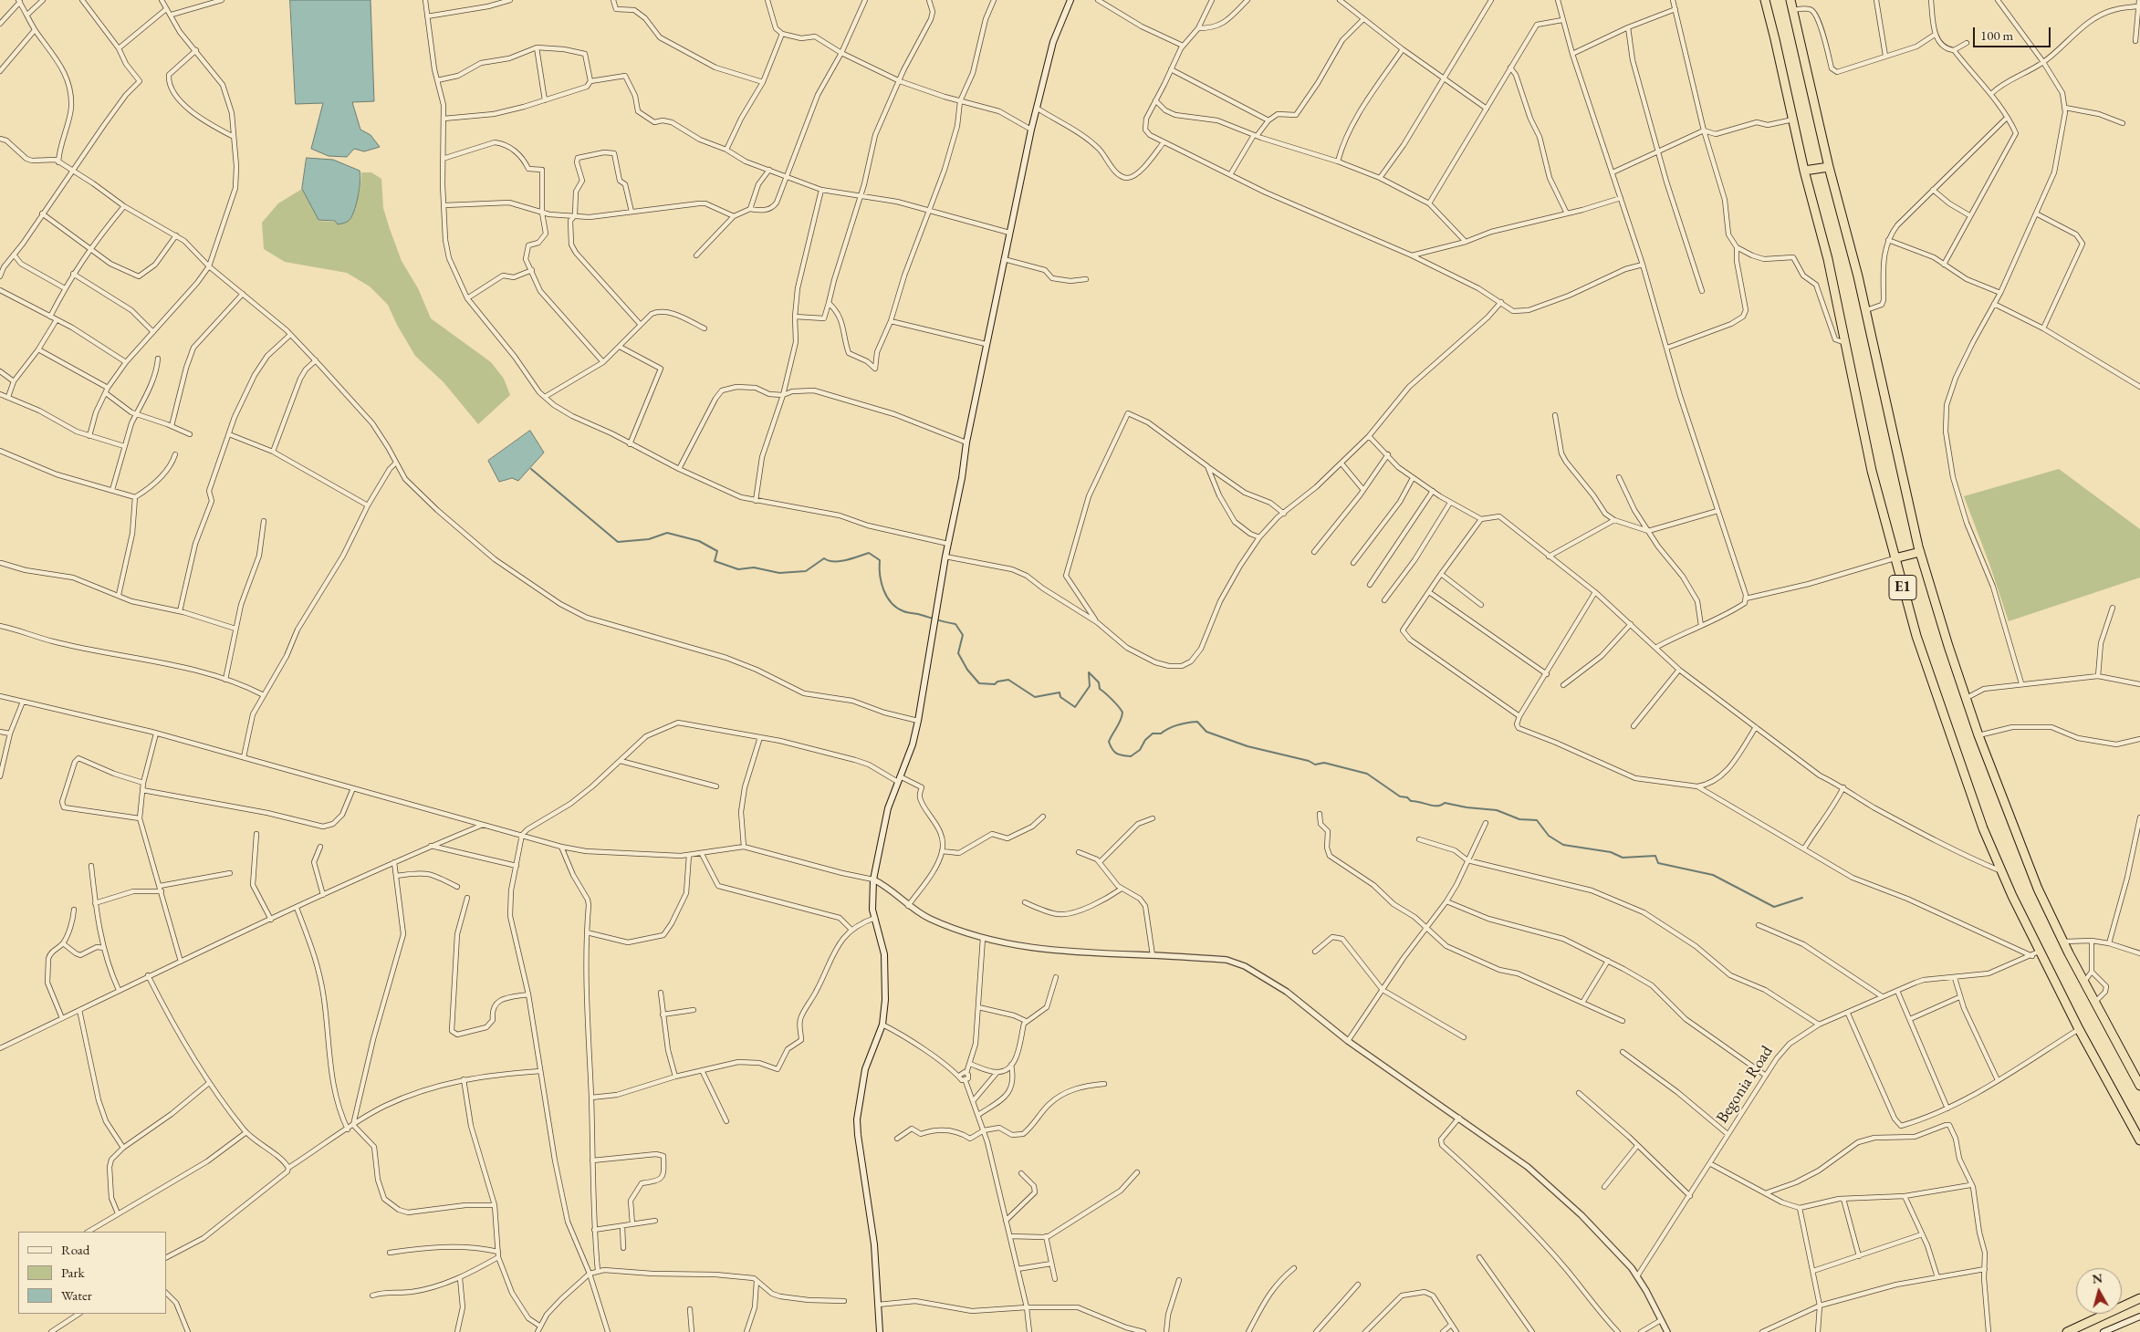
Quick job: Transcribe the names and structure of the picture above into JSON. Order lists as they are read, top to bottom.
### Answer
{
  "streets": {
    "highway": ["E1"],
    "street": ["Begonia Road"]
  },
  "crossings": [
    ["E1", "Begonia Road"]
  ],
  "legend": ["Road", "Park", "Water"],
  "scale_bar": "100 m",
  "north": "top"
}
